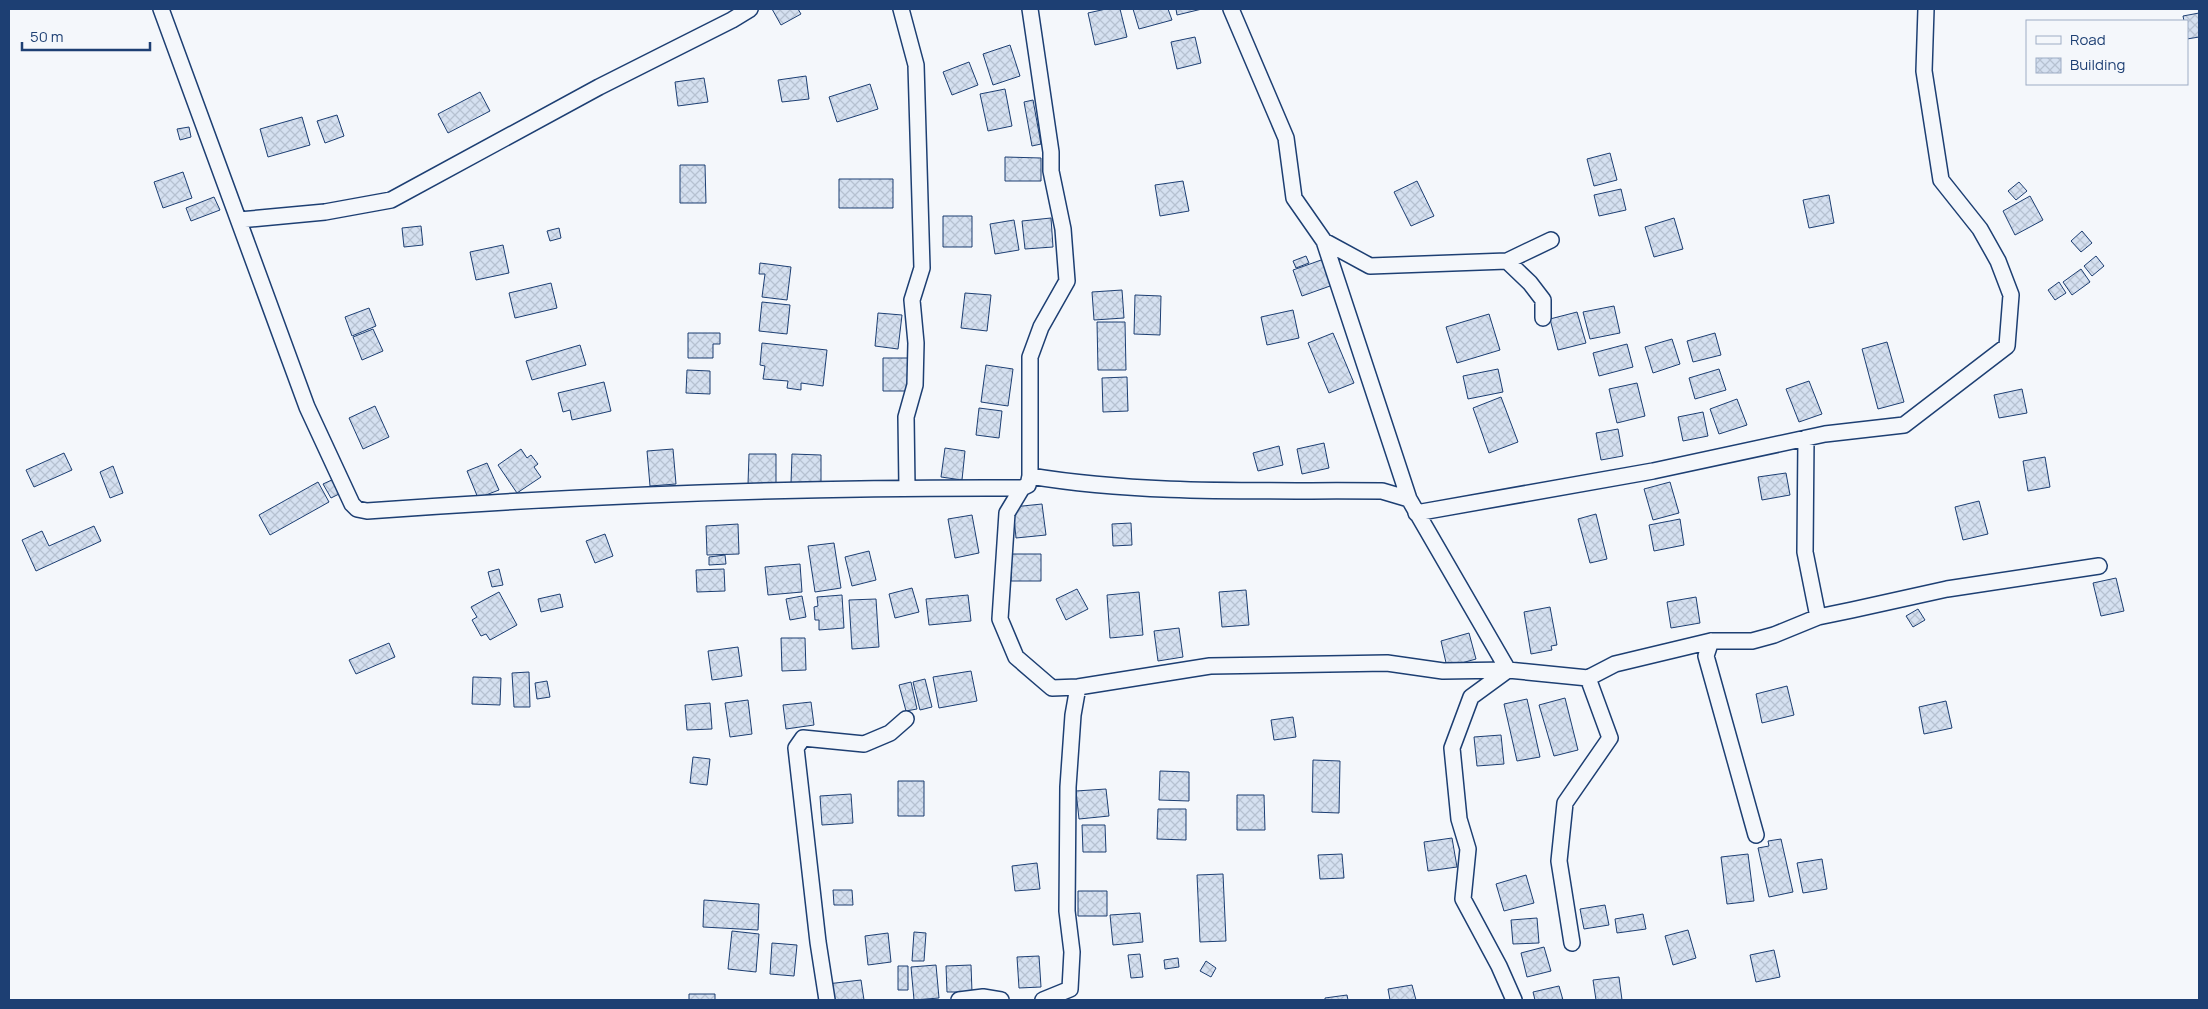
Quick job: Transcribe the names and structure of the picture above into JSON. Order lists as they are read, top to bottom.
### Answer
{
  "legend": ["Road", "Building"],
  "scale_bar": "50 m"
}
